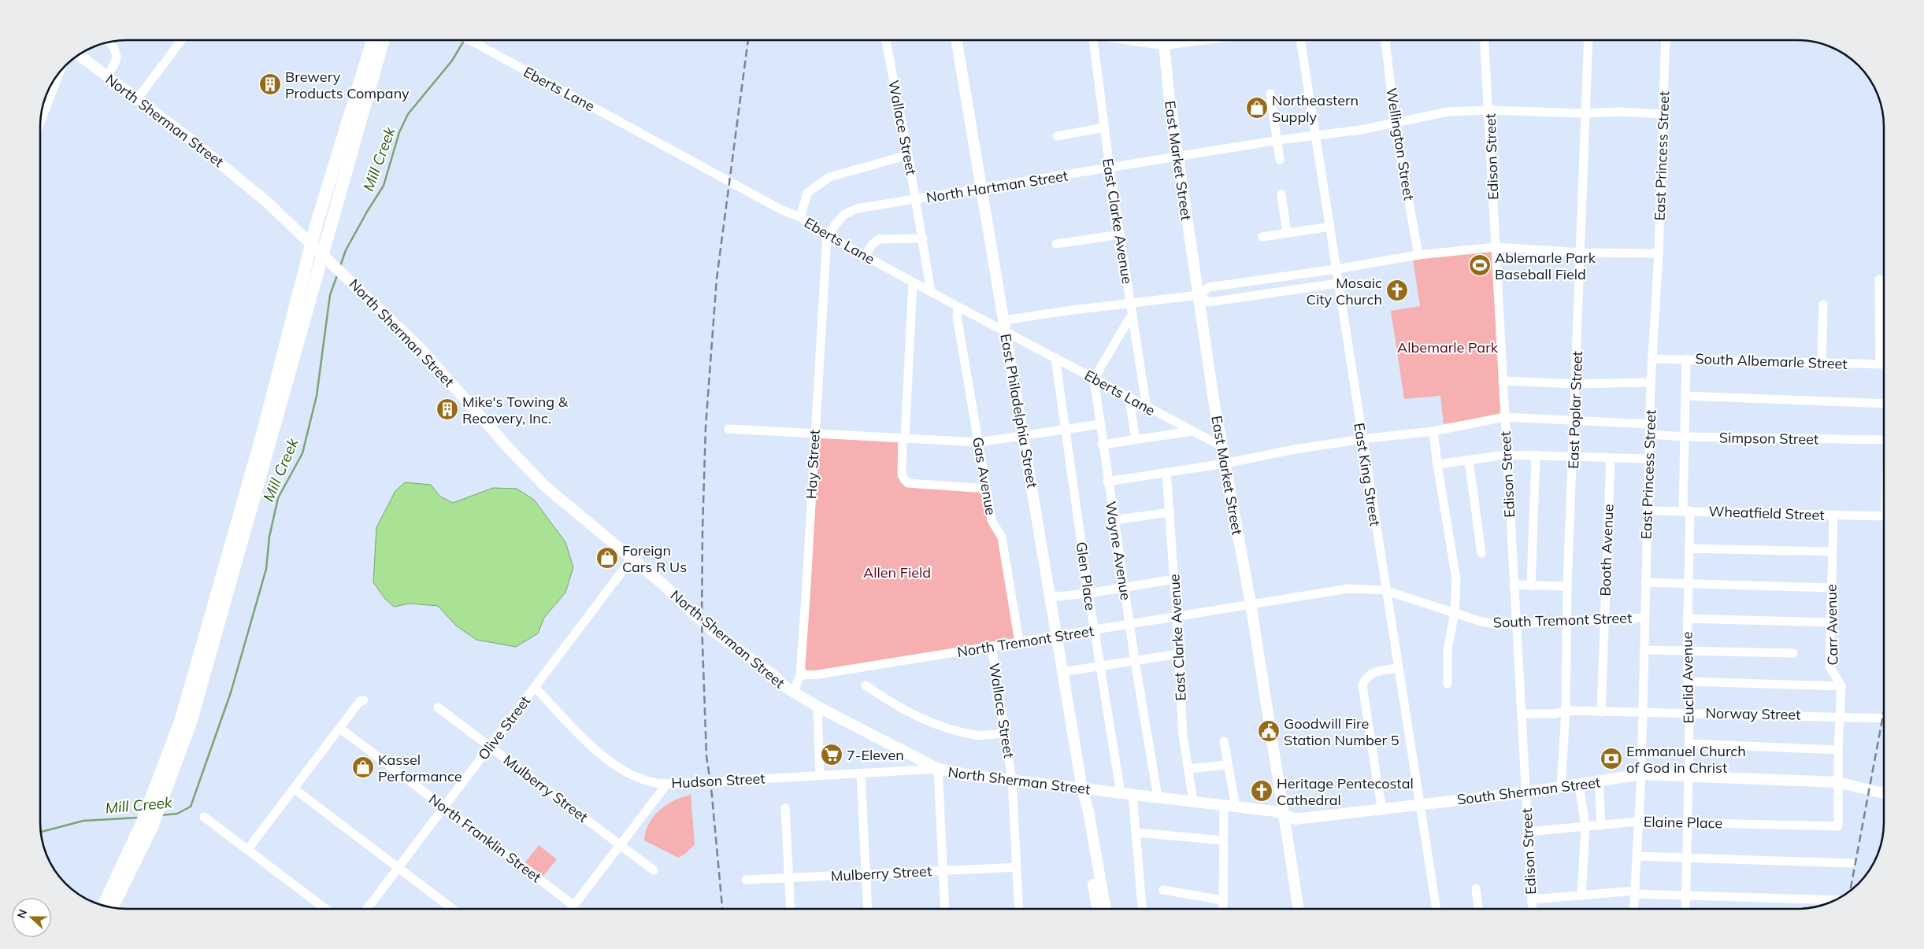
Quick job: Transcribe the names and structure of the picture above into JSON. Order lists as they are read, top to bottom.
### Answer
{
  "streets": {
    "main road": [
      "North Sherman Street",
      "East Market Street",
      "East Philadelphia Street",
      "South Sherman Street"
    ],
    "street": [
      "Eberts Lane",
      "Wallace Street",
      "Wellington Street",
      "East Princess Street",
      "Edison Street",
      "North Hartman Street",
      "East Clarke Avenue",
      "South Albemarle Street",
      "East Poplar Street",
      "Simpson Street",
      "Hay Street",
      "East King Street",
      "Gas Avenue",
      "Wheatfield Street",
      "Booth Avenue",
      "Wayne Avenue",
      "Glen Place",
      "South Tremont Street",
      "Carr Avenue",
      "North Tremont Street",
      "Euclid Avenue",
      "Norway Street",
      "Olive Street",
      "Hudson Street",
      "Mulberry Street",
      "Elaine Place",
      "North Franklin Street"
    ]
  },
  "crossings": [
    ["Eberts Lane", "Wallace Street"],
    ["Eberts Lane", "East Market Street"],
    ["Eberts Lane", "North Hartman Street"],
    ["Eberts Lane", "East Clarke Avenue"],
    ["Eberts Lane", "East Philadelphia Street"],
    ["Eberts Lane", "Hay Street"],
    ["Eberts Lane", "Gas Avenue"],
    ["Eberts Lane", "Wayne Avenue"],
    ["Eberts Lane", "Glen Place"],
    ["North Sherman Street", "Wallace Street"],
    ["North Sherman Street", "East Market Street"],
    ["North Sherman Street", "East Clarke Avenue"],
    ["North Sherman Street", "East Philadelphia Street"],
    ["North Sherman Street", "Hay Street"],
    ["North Sherman Street", "Wayne Avenue"],
    ["North Sherman Street", "Glen Place"],
    ["North Sherman Street", "Olive Street"],
    ["North Sherman Street", "Hudson Street"],
    ["North Sherman Street", "South Sherman Street"],
    ["Wallace Street", "North Hartman Street"],
    ["Wallace Street", "North Tremont Street"],
    ["Wallace Street", "Mulberry Street"],
    ["Wellington Street", "North Hartman Street"],
    ["East Princess Street", "North Hartman Street"],
    ["East Princess Street", "South Albemarle Street"],
    ["East Princess Street", "Simpson Street"],
    ["East Princess Street", "Wheatfield Street"],
    ["East Princess Street", "South Tremont Street"],
    ["East Princess Street", "Norway Street"],
    ["East Princess Street", "South Sherman Street"],
    ["East Princess Street", "Elaine Place"],
    ["Edison Street", "North Hartman Street"],
    ["Edison Street", "South Tremont Street"],
    ["Edison Street", "Norway Street"],
    ["Edison Street", "South Sherman Street"],
    ["Edison Street", "Elaine Place"],
    ["East Market Street", "North Hartman Street"],
    ["East Market Street", "South Tremont Street"],
    ["East Market Street", "North Tremont Street"],
    ["East Market Street", "South Sherman Street"],
    ["North Hartman Street", "East Clarke Avenue"],
    ["North Hartman Street", "East Poplar Street"],
    ["North Hartman Street", "East Philadelphia Street"],
    ["North Hartman Street", "Hay Street"],
    ["North Hartman Street", "East King Street"],
    ["East Clarke Avenue", "North Tremont Street"],
    ["South Albemarle Street", "Euclid Avenue"],
    ["East Poplar Street", "South Tremont Street"],
    ["East Poplar Street", "Norway Street"],
    ["East Poplar Street", "South Sherman Street"],
    ["East Philadelphia Street", "North Tremont Street"],
    ["Simpson Street", "Euclid Avenue"],
    ["Hay Street", "North Tremont Street"],
    ["East King Street", "South Tremont Street"],
    ["East King Street", "South Sherman Street"],
    ["Gas Avenue", "North Tremont Street"],
    ["Wheatfield Street", "Carr Avenue"],
    ["Wheatfield Street", "Euclid Avenue"],
    ["Booth Avenue", "South Tremont Street"],
    ["Booth Avenue", "Norway Street"],
    ["Wayne Avenue", "North Tremont Street"],
    ["Glen Place", "North Tremont Street"],
    ["South Tremont Street", "North Tremont Street"],
    ["Carr Avenue", "Norway Street"],
    ["Carr Avenue", "South Sherman Street"],
    ["Carr Avenue", "Elaine Place"],
    ["Euclid Avenue", "Norway Street"],
    ["Euclid Avenue", "South Sherman Street"],
    ["Euclid Avenue", "Elaine Place"],
    ["Olive Street", "Hudson Street"],
    ["Olive Street", "Mulberry Street"],
    ["Olive Street", "North Franklin Street"]
  ],
  "water": ["Mill Creek"],
  "parks": ["Albemarle Park", "Allen Field"],
  "places": {
    "building": ["Brewery Products Company", "Mike's Towing & Recovery, Inc."],
    "shop": ["Northeastern Supply", "Foreign Cars R Us", "Kassel Performance"],
    "sports": ["Ablemarle Park Baseball Field"],
    "church": ["Mosaic City Church", "Heritage Pentecostal Cathedral"],
    "public building": ["Goodwill Fire Station Number 5"],
    "supermarket": ["7-Eleven"],
    "bank": ["Emmanuel Church of God in Christ"]
  },
  "north": "left"
}
